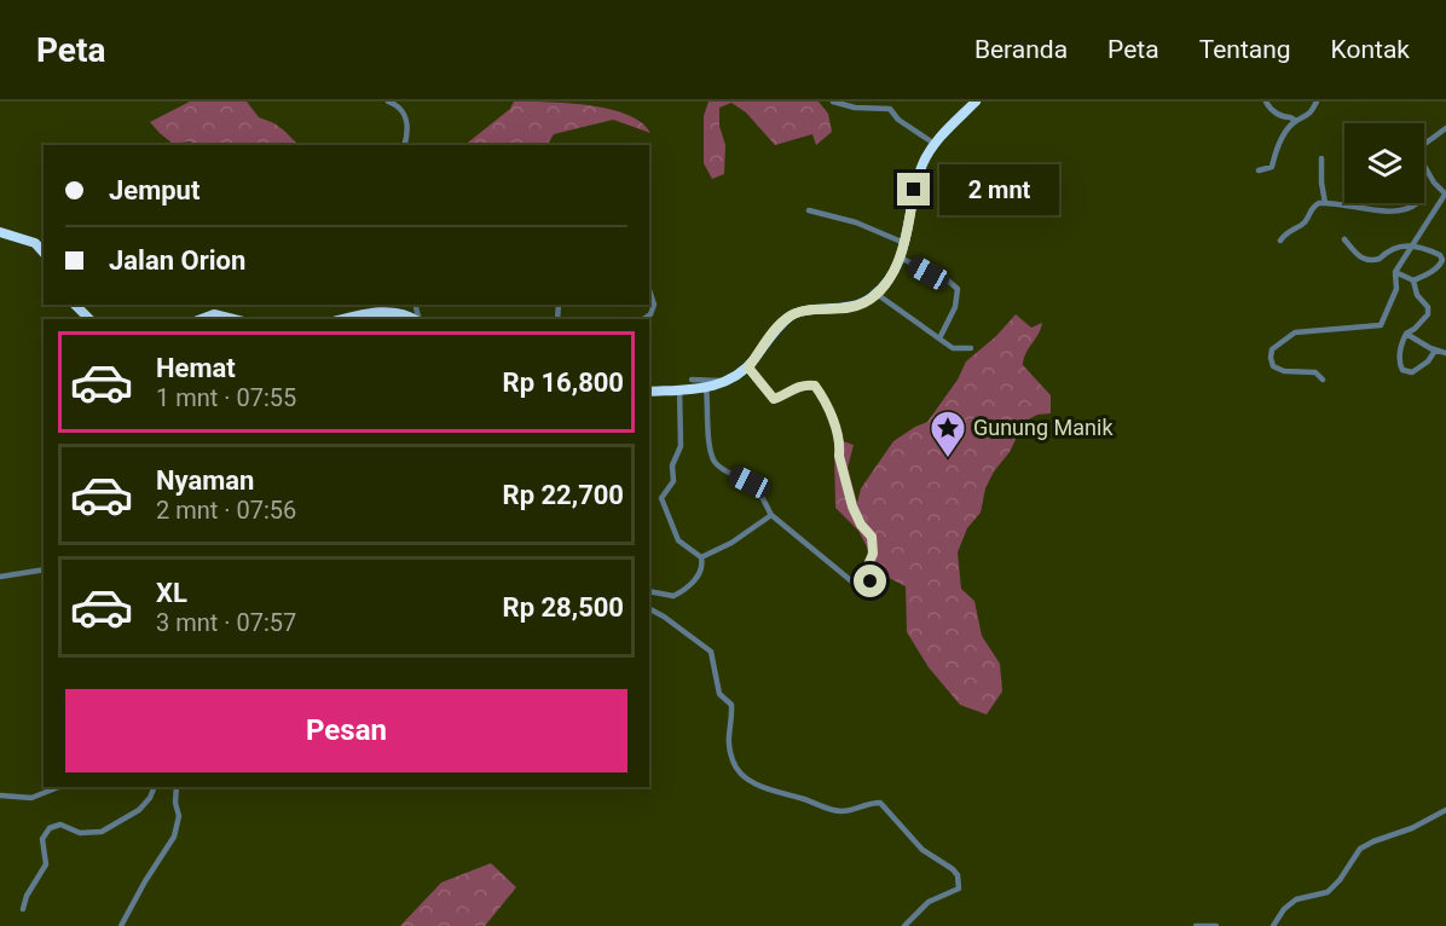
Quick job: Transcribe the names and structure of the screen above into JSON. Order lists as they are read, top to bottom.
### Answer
{
  "places": {
    "place": ["Gunung Manik"]
  },
  "page": {
    "header": "Peta",
    "nav": [
      "Beranda",
      "Peta",
      "Tentang",
      "Kontak"
    ],
    "banner": ["Jemput", "Jalan Orion"],
    "bubble": "2 mnt",
    "list": [
      {
        "name": "Hemat",
        "note": "1 mnt · 07:55",
        "value": "Rp 16,800"
      },
      {
        "name": "Nyaman",
        "note": "2 mnt · 07:56",
        "value": "Rp 22,700"
      },
      {
        "name": "XL",
        "note": "3 mnt · 07:57",
        "value": "Rp 28,500"
      }
    ],
    "buttons": "Pesan"
  }
}
